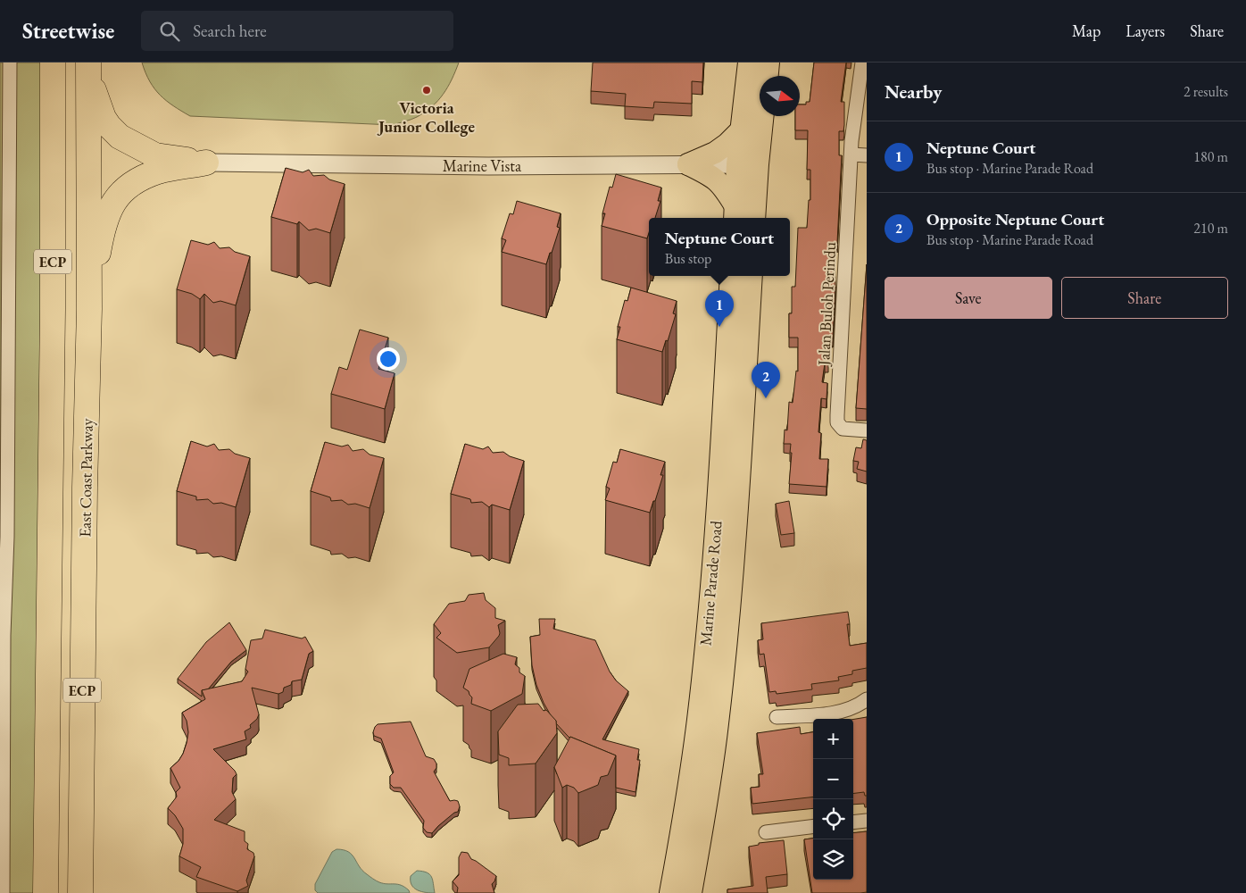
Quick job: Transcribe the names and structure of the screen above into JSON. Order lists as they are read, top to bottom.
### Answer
{
  "streets": {
    "highway": ["ECP", "East Coast Parkway"],
    "main road": ["Marine Parade Road"],
    "street": ["Marine Vista", "Jalan Buloh Perindu"]
  },
  "places": ["Victoria Junior College"],
  "north": "right",
  "page": {
    "header": "Streetwise",
    "search": "Search here",
    "nav": ["Map", "Layers", "Share"],
    "heading": ["Nearby", "2 results"],
    "list": [
      {
        "mark": "1",
        "name": "Neptune Court",
        "note": "Bus stop · Marine Parade Road",
        "value": "180 m"
      },
      {
        "mark": "2",
        "name": "Opposite Neptune Court",
        "note": "Bus stop · Marine Parade Road",
        "value": "210 m"
      }
    ],
    "popup": ["Neptune Court", "Bus stop"],
    "buttons": ["Save", "Share"],
    "pins": ["1", "2"],
    "map_buttons": ["+", "−"]
  }
}
